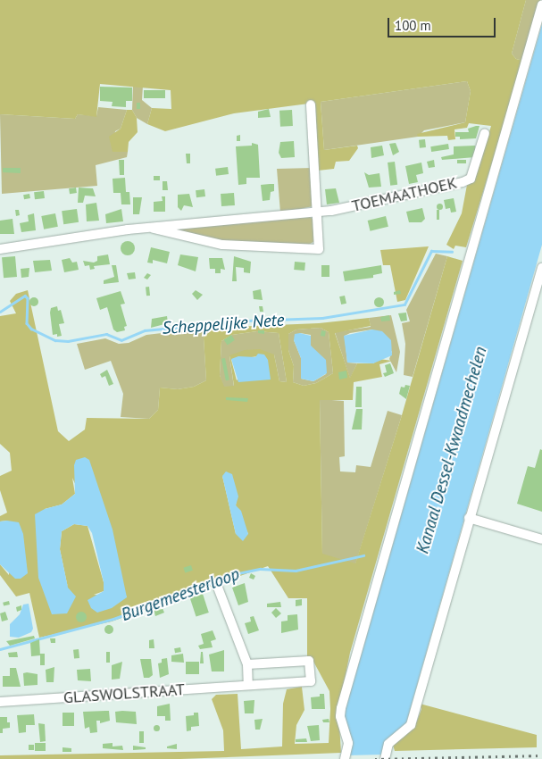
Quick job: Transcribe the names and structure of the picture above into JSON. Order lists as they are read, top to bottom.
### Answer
{
  "streets": {
    "street": ["TOEMAATHOEK", "GLASWOLSTRAAT"]
  },
  "water": ["Scheppelijke Nete", "Kanaal Dessel-Kwaadmechelen", "Burgemeesterloop"],
  "scale_bar": "100 m"
}
